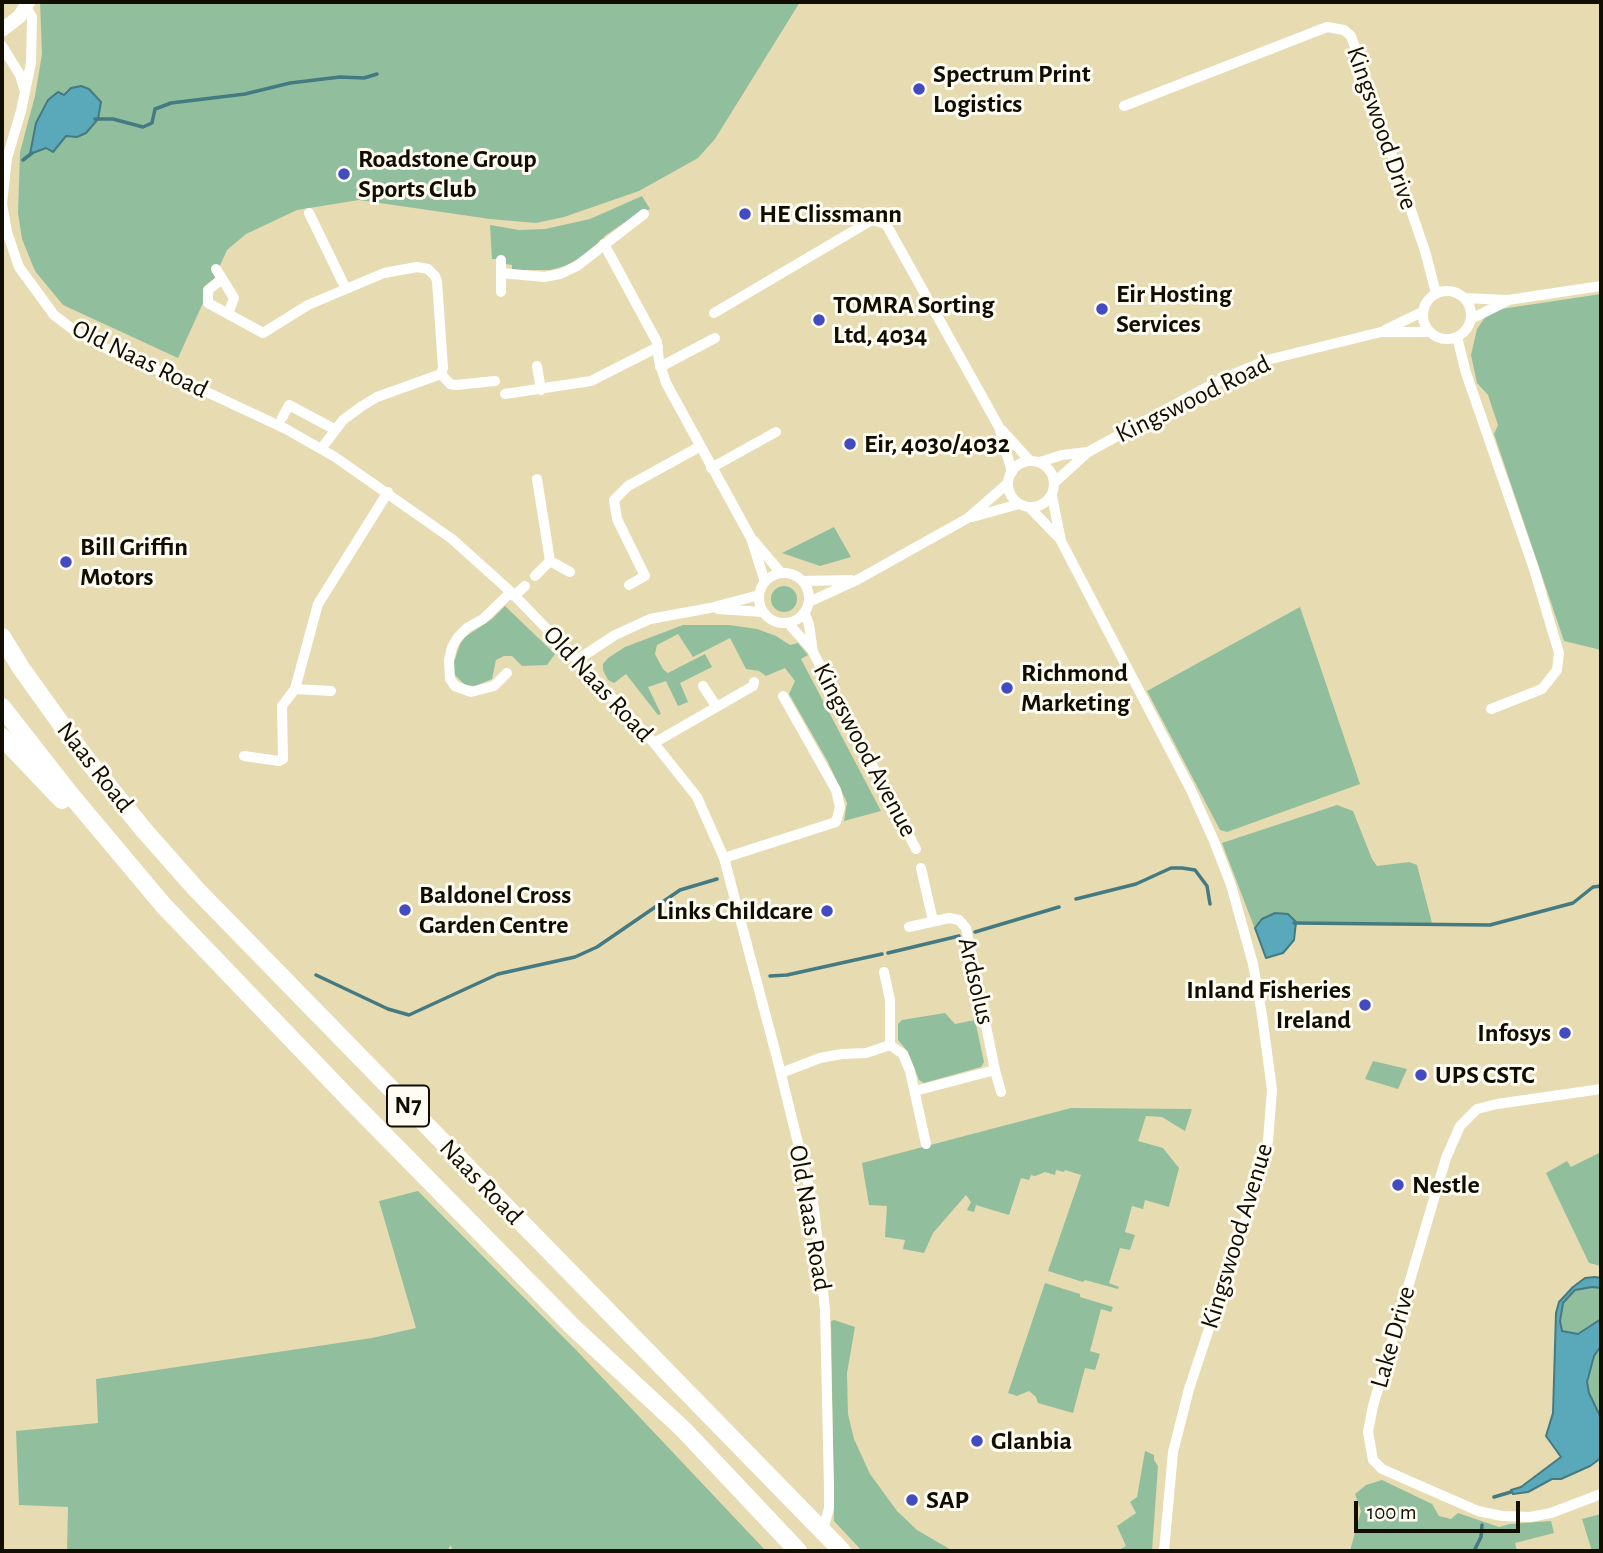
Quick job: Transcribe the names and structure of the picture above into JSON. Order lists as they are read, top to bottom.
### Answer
{
  "streets": {
    "highway": ["Naas Road", "N7"],
    "street": [
      "Kingswood Drive",
      "Old Naas Road",
      "Kingswood Road",
      "Kingswood Avenue",
      "Ardsolus",
      "Lake Drive"
    ]
  },
  "crossings": [
    ["Kingswood Drive", "Kingswood Road"],
    ["Old Naas Road", "Naas Road"],
    ["Kingswood Road", "Kingswood Avenue"],
    ["Naas Road", "N7"]
  ],
  "places": [
    "Spectrum Print Logistics",
    "Roadstone Group Sports Club",
    "HE Clissmann",
    "Eir Hosting Services",
    "TOMRA Sorting Ltd, 4034",
    "Eir, 4030/4032",
    "Bill Griffin Motors",
    "Richmond Marketing",
    "Baldonel Cross Garden Centre",
    "Links Childcare",
    "Inland Fisheries Ireland",
    "Infosys",
    "UPS CSTC",
    "Nestle",
    "Glanbia",
    "SAP"
  ],
  "scale_bar": "100 m"
}
